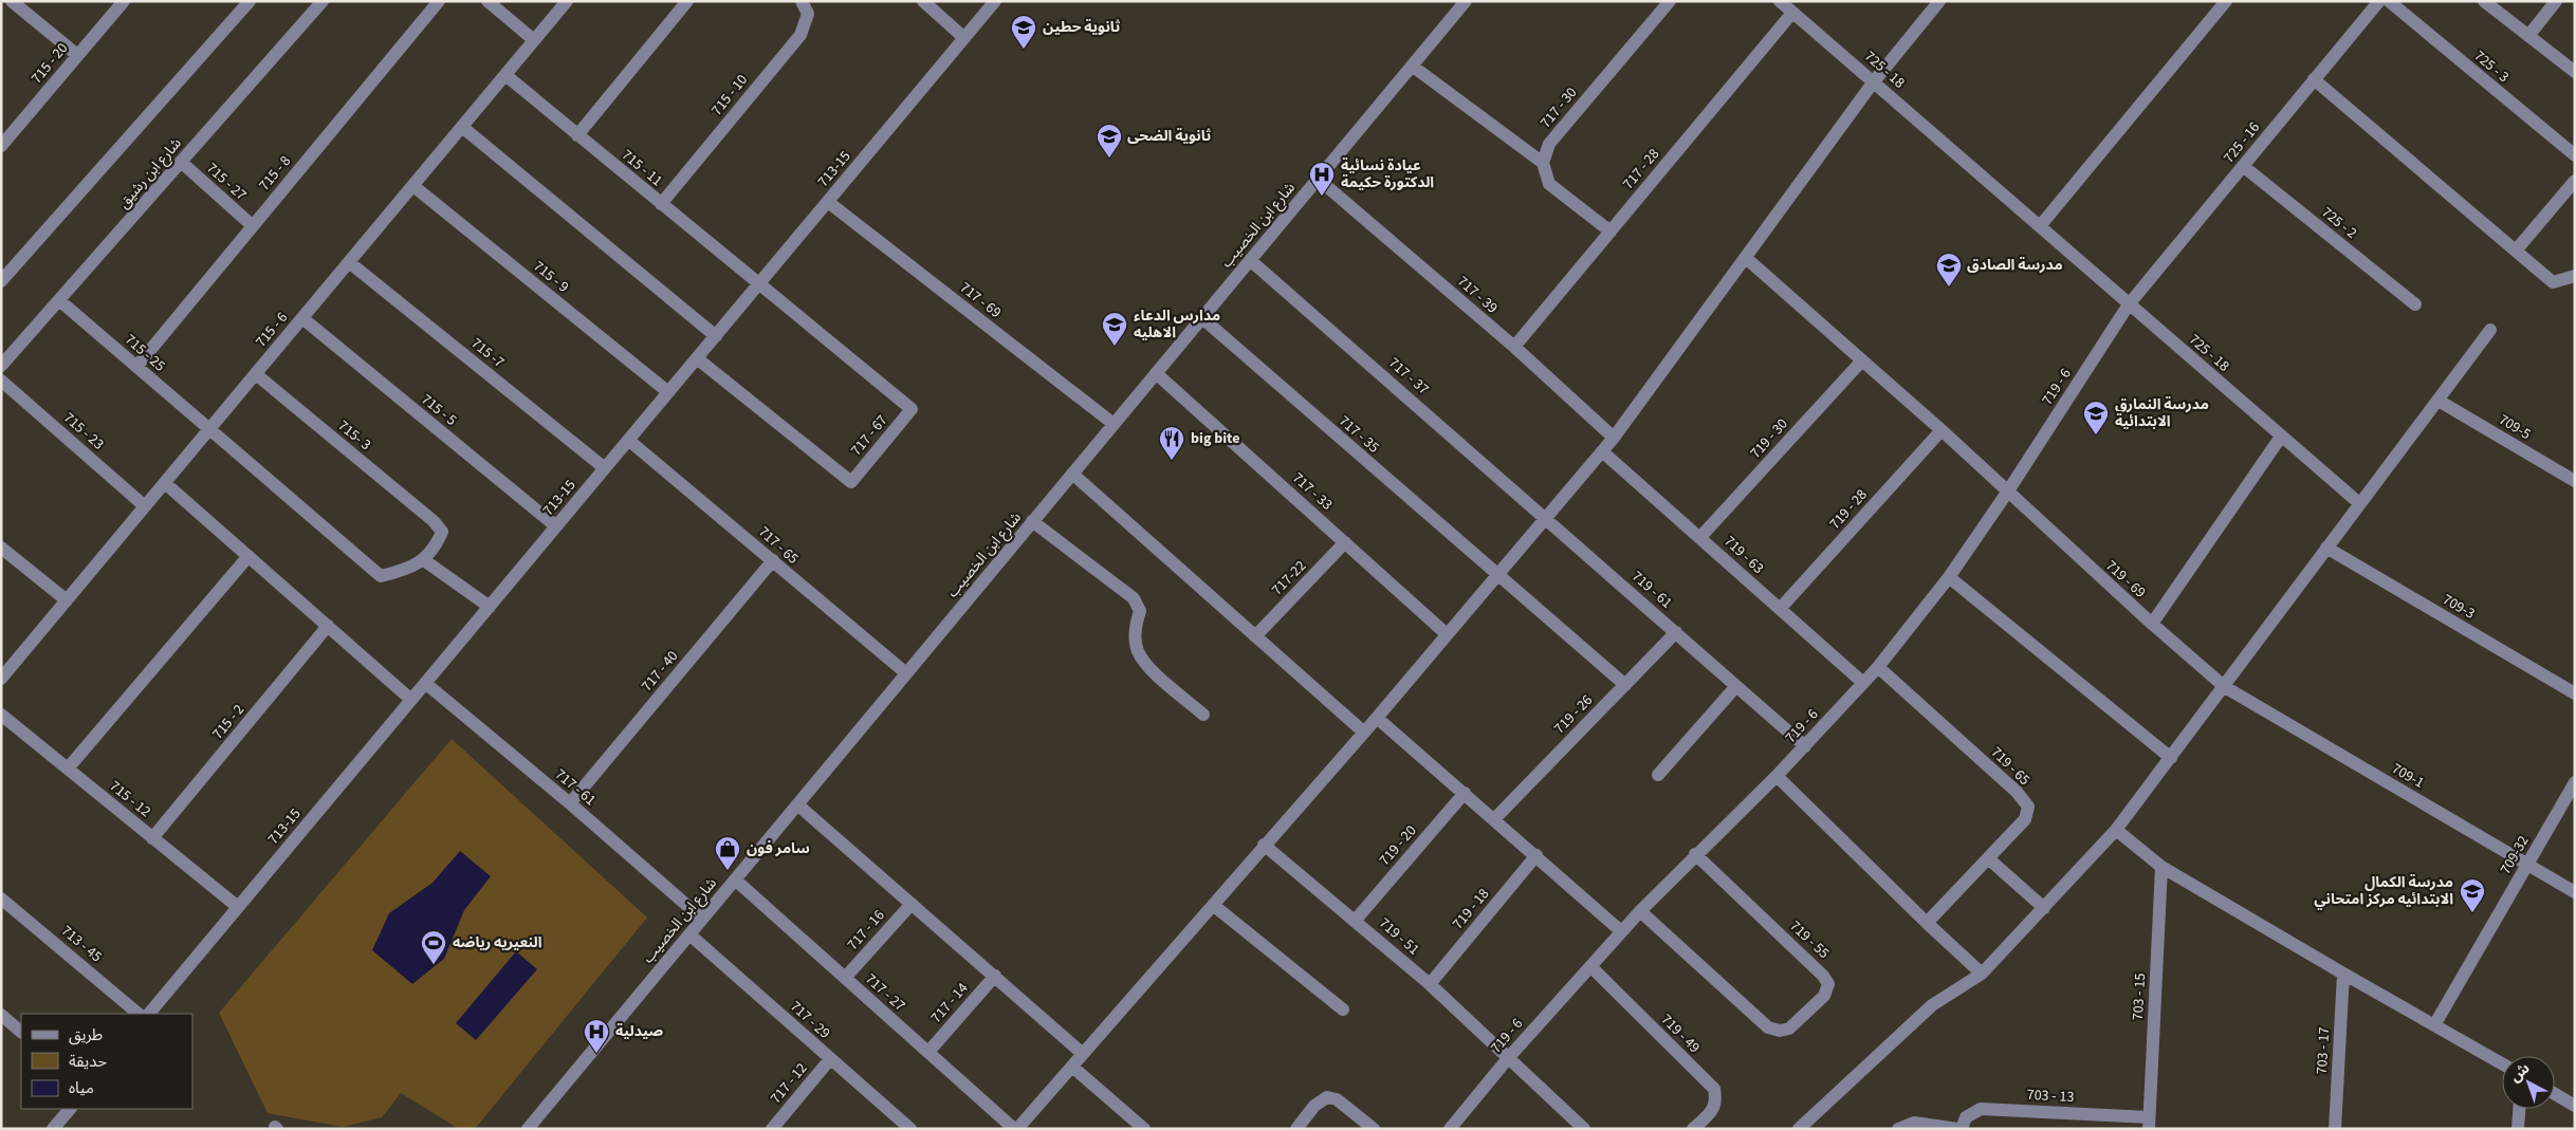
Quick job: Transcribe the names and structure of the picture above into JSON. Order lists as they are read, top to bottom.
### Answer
{
  "streets": {
    "street": [
      "715 - 20",
      "725 - 3",
      "725 - 18",
      "715 - 10",
      "717 - 30",
      "725 - 16",
      "715 - 11",
      "713-15",
      "717 - 28",
      "شارع ابن رشيق",
      "715 - 8",
      "715 - 27",
      "725 - 2",
      "شارع ابن الخصيب",
      "715 - 9",
      "717 - 39",
      "717 - 69",
      "715 - 6",
      "715 - 25",
      "715 -7",
      "717 - 37",
      "719 - 6",
      "715 - 5",
      "709-5",
      "715 - 23",
      "717 - 35",
      "715- 3",
      "717 - 67",
      "719 - 30",
      "717 - 33",
      "719 - 28",
      "717 - 65",
      "719 - 63",
      "717-22",
      "719 - 69",
      "719 - 61",
      "709-3",
      "717 - 40",
      "719 - 26",
      "715 - 2",
      "719 - 65",
      "709-1",
      "717 - 61",
      "715 - 12",
      "719 - 20",
      "709-32",
      "719 - 18",
      "717 - 16",
      "719 - 51",
      "719 - 55",
      "713 - 45",
      "717 - 27",
      "703 - 15",
      "717 - 14",
      "717 - 29",
      "719 - 49",
      "703 - 17",
      "717 - 12",
      "703 - 13"
    ]
  },
  "crossings": [
    ["725 - 18", "725 - 16"],
    ["725 - 18", "717 - 28"],
    ["725 - 18", "719 - 6"],
    ["715 - 10", "715 - 11"],
    ["725 - 16", "725 - 2"],
    ["725 - 16", "719 - 6"],
    ["715 - 11", "713-15"],
    ["715 - 11", "715 - 6"],
    ["715 - 11", "717 - 67"],
    ["713-15", "715 - 9"],
    ["713-15", "717 - 69"],
    ["713-15", "715 -7"],
    ["713-15", "715 - 5"],
    ["713-15", "717 - 67"],
    ["713-15", "717 - 65"],
    ["713-15", "717 - 61"],
    ["713-15", "715 - 12"],
    ["717 - 28", "717 - 39"],
    ["شارع ابن رشيق", "715 - 27"],
    ["شارع ابن رشيق", "715 - 25"],
    ["715 - 8", "715 - 27"],
    ["715 - 8", "715 - 25"],
    ["شارع ابن الخصيب", "717 - 39"],
    ["شارع ابن الخصيب", "717 - 69"],
    ["شارع ابن الخصيب", "717 - 37"],
    ["شارع ابن الخصيب", "717 - 35"],
    ["شارع ابن الخصيب", "717 - 33"],
    ["شارع ابن الخصيب", "717 - 65"],
    ["شارع ابن الخصيب", "717 - 61"],
    ["شارع ابن الخصيب", "717 - 27"],
    ["شارع ابن الخصيب", "717 - 29"],
    ["715 - 9", "715 - 6"],
    ["715 - 6", "715 - 25"],
    ["715 - 6", "715 -7"],
    ["715 - 6", "715 - 5"],
    ["715 - 6", "715 - 23"],
    ["715 - 6", "715- 3"],
    ["715 - 25", "715- 3"],
    ["717 - 37", "719 - 61"],
    ["719 - 6", "719 - 63"],
    ["719 - 6", "719 - 69"],
    ["719 - 6", "719 - 61"],
    ["719 - 6", "719 - 65"],
    ["719 - 6", "719 - 51"],
    ["719 - 6", "719 - 55"],
    ["719 - 6", "719 - 49"],
    ["717 - 35", "719 - 26"],
    ["719 - 30", "719 - 63"],
    ["719 - 30", "719 - 69"],
    ["717 - 33", "717-22"],
    ["719 - 28", "719 - 63"],
    ["719 - 28", "719 - 69"],
    ["717 - 65", "717 - 40"],
    ["719 - 69", "709-1"],
    ["719 - 61", "719 - 26"],
    ["717 - 40", "717 - 61"],
    ["715 - 2", "715 - 12"],
    ["709-1", "709-32"],
    ["719 - 20", "719 - 51"],
    ["719 - 18", "719 - 51"],
    ["717 - 16", "717 - 27"],
    ["717 - 27", "717 - 14"],
    ["703 - 15", "703 - 13"],
    ["717 - 29", "717 - 12"]
  ],
  "places": {
    "school or university": [
      "ثانوية حطين",
      "ثانوية الضحى",
      "مدرسة الصادق",
      "مدارس الدعاء الاهليه",
      "مدرسة النمارق الابتدائية",
      "مدرسة الكمال الابتدائيه مركز امتحاني"
    ],
    "hospital": ["عيادة نسائية الدكتورة حكيمة", "صيدلية"],
    "restaurant": ["big bite"],
    "shop": ["سامر فون"],
    "sports": ["النعيريه رياضه"]
  },
  "legend": ["طريق", "حديقة", "مياه"],
  "north": "top left"
}
